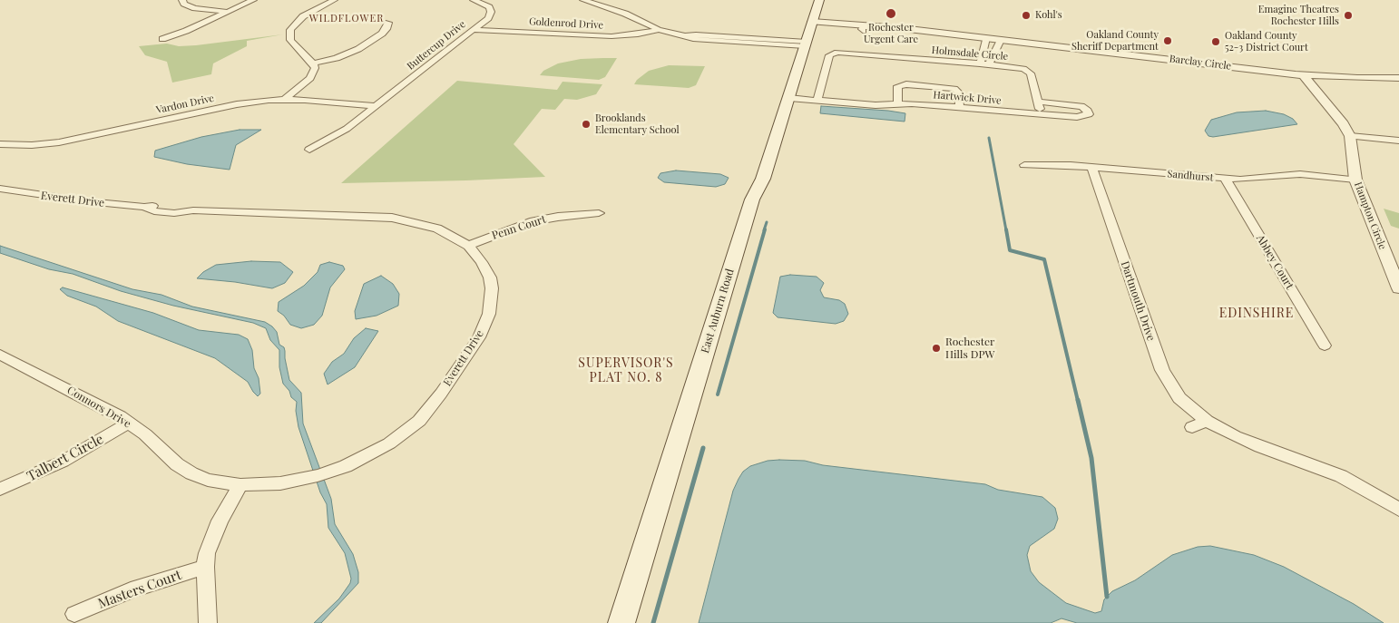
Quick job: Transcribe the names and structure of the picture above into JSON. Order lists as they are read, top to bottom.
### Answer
{
  "streets": {
    "main road": ["East Auburn Road"],
    "street": [
      "Goldenrod Drive",
      "Buttercup Drive",
      "Holmsdale Circle",
      "Barclay Circle",
      "Hartwick Drive",
      "Vardon Drive",
      "Sandhurst",
      "Everett Drive",
      "Hampton Circle",
      "Penn Court",
      "Abbey Court",
      "Dartmouth Drive",
      "Connors Drive",
      "Talbert Circle",
      "Masters Court"
    ]
  },
  "crossings": [
    ["Goldenrod Drive", "Buttercup Drive"],
    ["Buttercup Drive", "Vardon Drive"],
    ["Holmsdale Circle", "Hartwick Drive"],
    ["Barclay Circle", "East Auburn Road"],
    ["Hartwick Drive", "East Auburn Road"],
    ["Sandhurst", "Hampton Circle"],
    ["Sandhurst", "Abbey Court"],
    ["Sandhurst", "Dartmouth Drive"],
    ["Everett Drive", "Penn Court"],
    ["Everett Drive", "Connors Drive"],
    ["Connors Drive", "Talbert Circle"]
  ],
  "districts": ["WILDFLOWER", "EDINSHIRE", "SUPERVISOR'S PLAT NO. 8"],
  "places": [
    "Rochester Urgent Care",
    "Kohl's",
    "Emagine Theatres Rochester Hills",
    "Oakland County Sheriff Department",
    "Oakland County 52-3 District Court",
    "Brooklands Elementary School",
    "Rochester Hills DPW"
  ]
}
